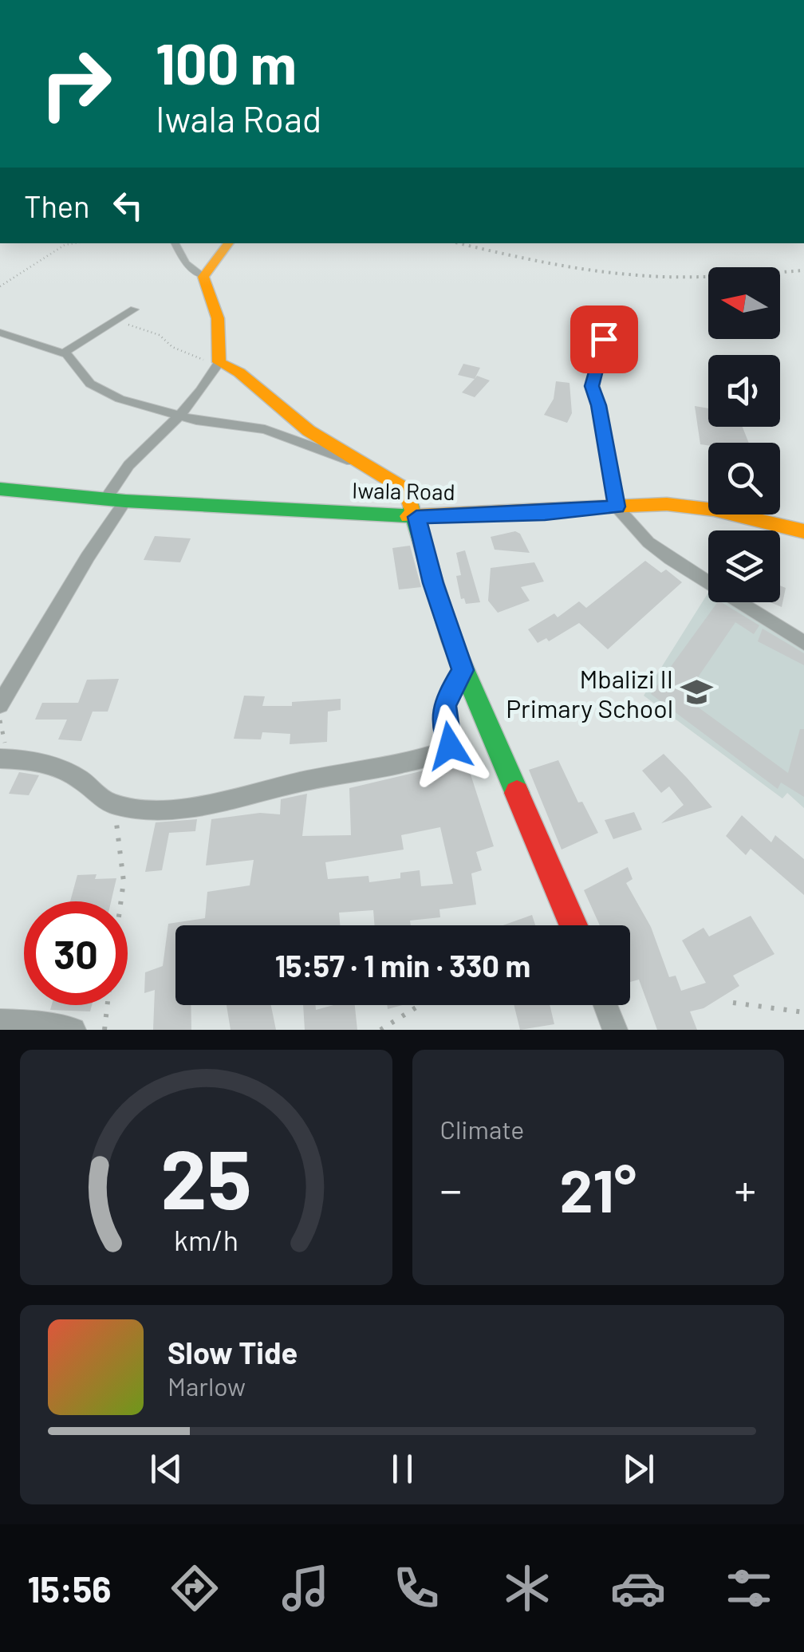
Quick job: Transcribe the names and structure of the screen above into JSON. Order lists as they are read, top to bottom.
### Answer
{
  "streets": {
    "street": ["Iwala Road"]
  },
  "places": {
    "school or university": ["Mbalizi II Primary School"]
  },
  "north": "left",
  "page": {
    "turn": ["100 m", "Iwala Road"],
    "then": "Then",
    "limit": "30",
    "trip": "15:57 · 1 min · 330 m",
    "tile": "Climate",
    "heat": ["−", "21°", "+"],
    "song": ["Slow Tide", "Marlow"],
    "tabs": "15:56",
    "gauge": ["25", "km/h"]
  }
}
